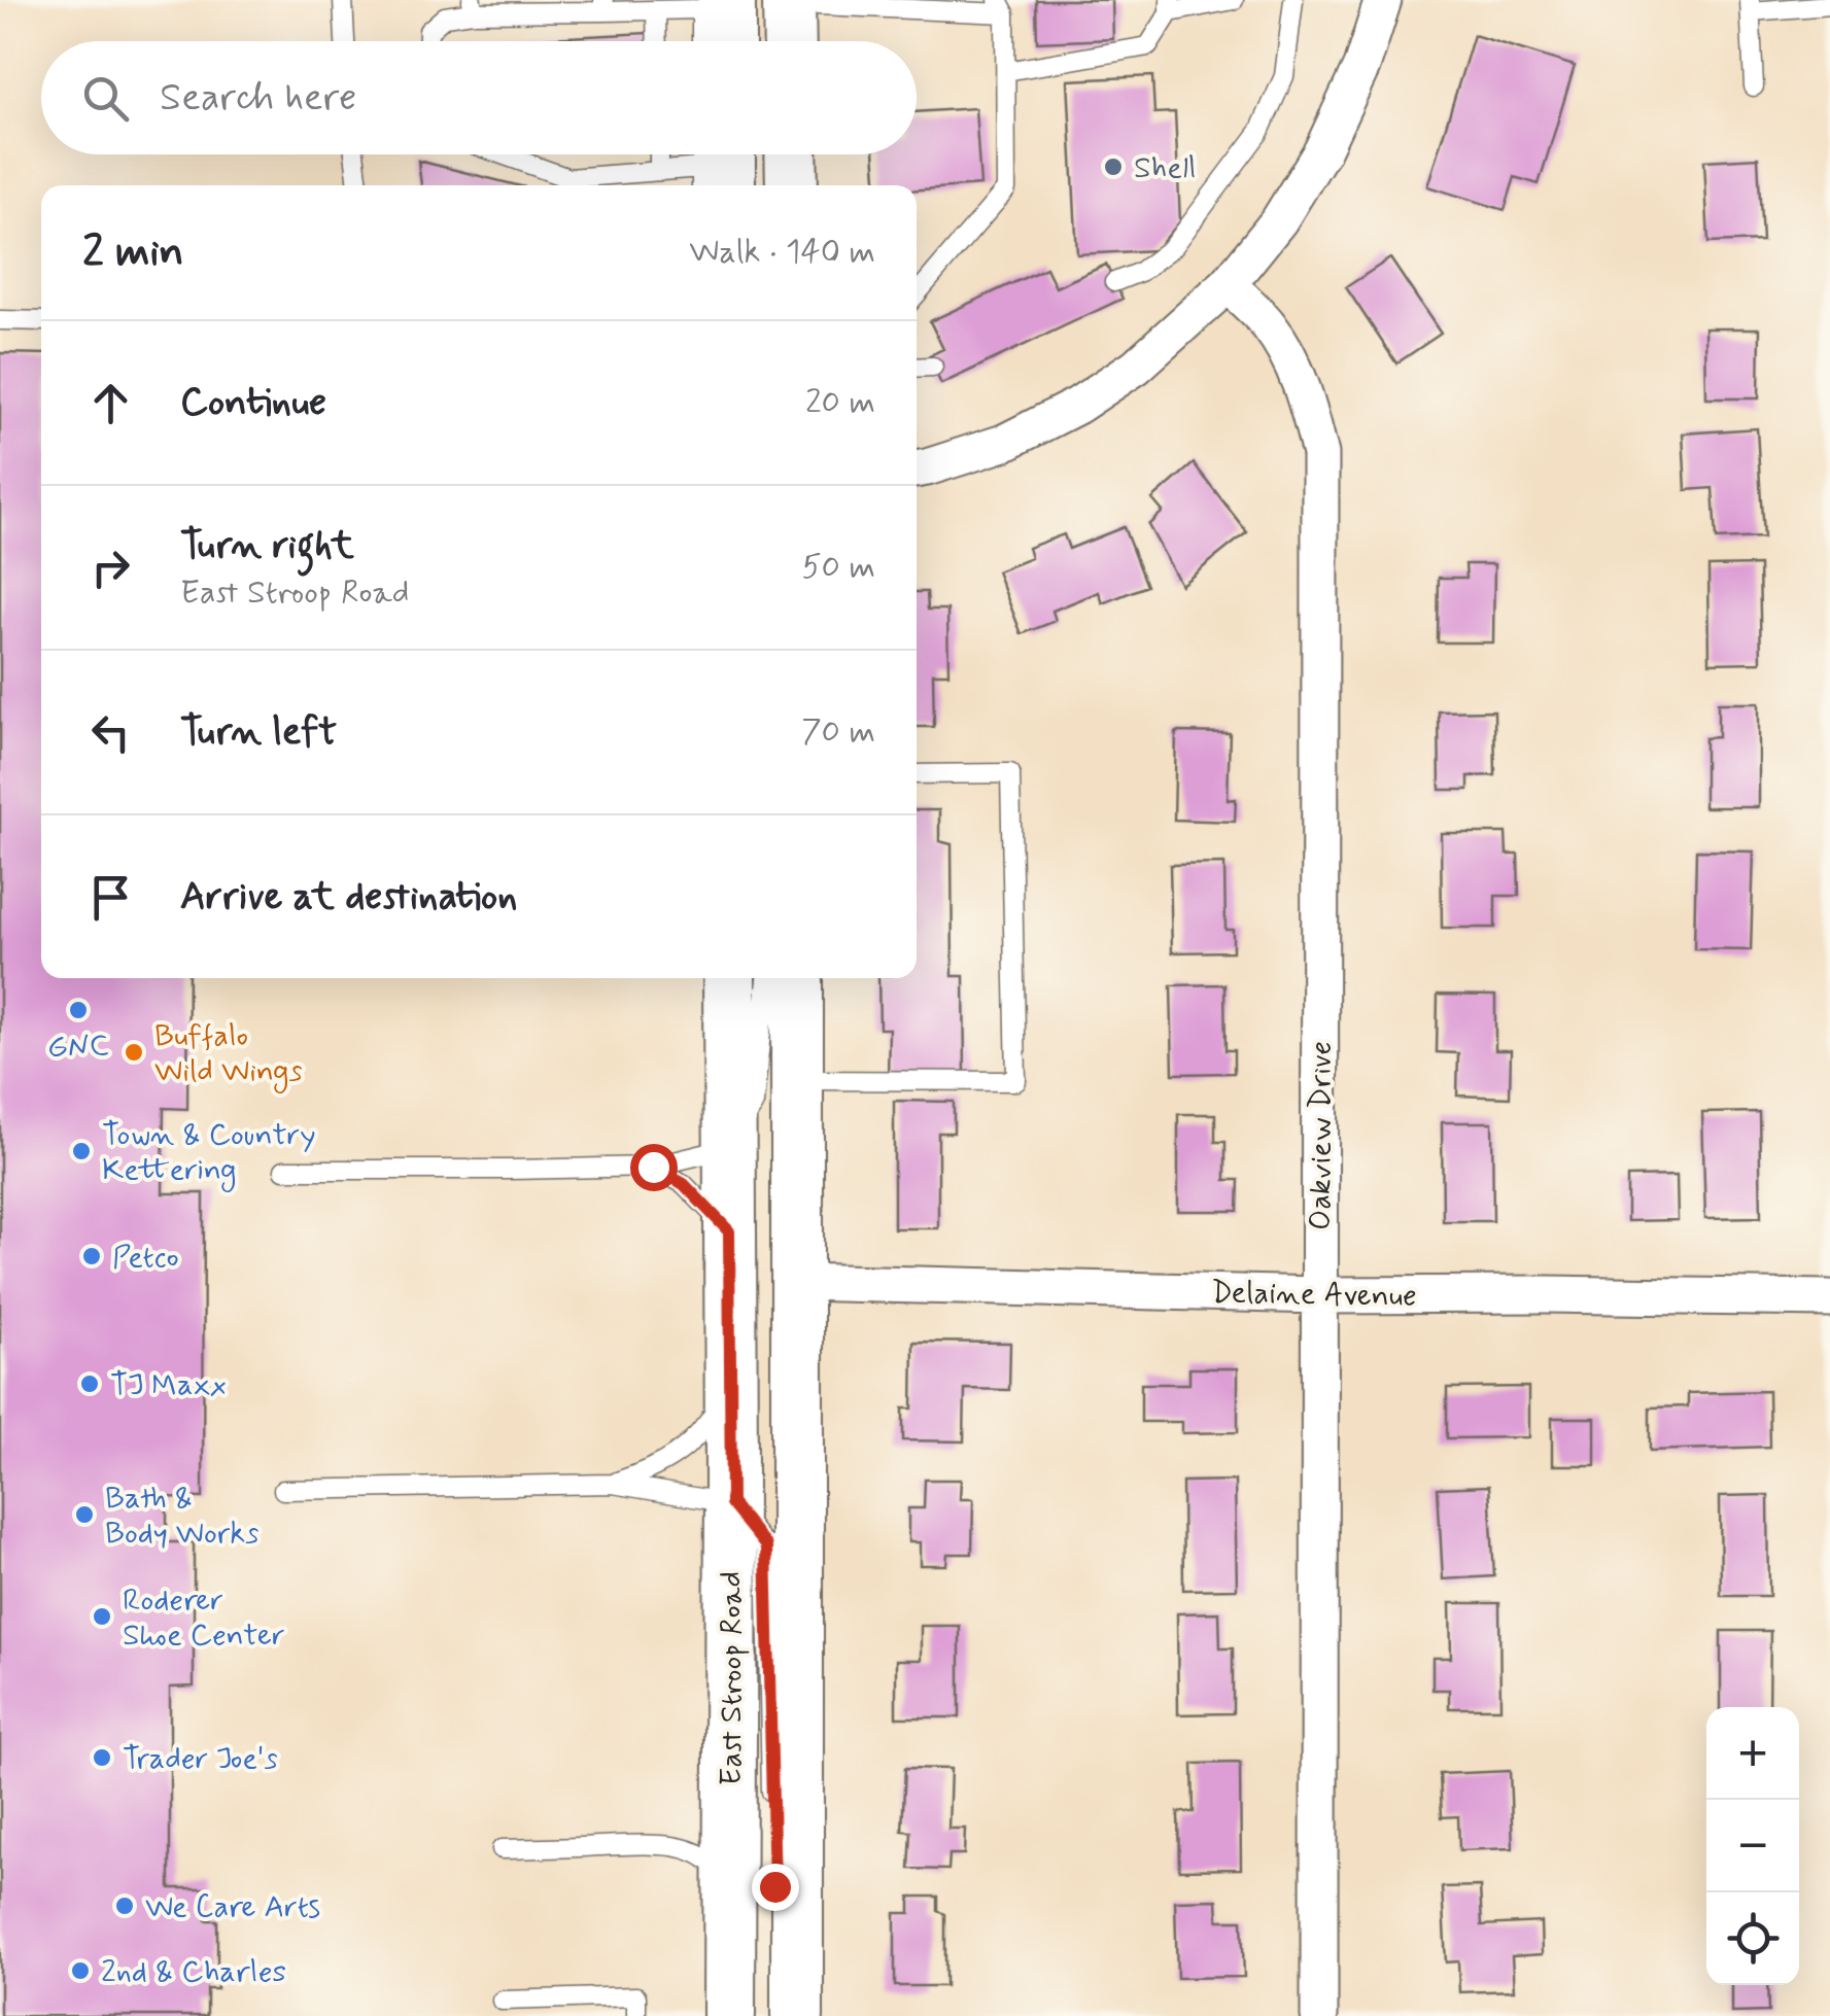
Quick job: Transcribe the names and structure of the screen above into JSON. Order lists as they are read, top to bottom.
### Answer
{
  "streets": {
    "main road": ["East Stroop Road"],
    "street": ["Oakview Drive", "Delaine Avenue"]
  },
  "crossings": [
    ["Oakview Drive", "Delaine Avenue"]
  ],
  "places": [
    "Shell",
    "GNC",
    "Buffalo Wild Wings",
    "Town & Country Kettering",
    "Petco",
    "TJ Maxx",
    "Bath & Body Works",
    "Roderer Shoe Center",
    "Trader Joe's",
    "We Care Arts",
    "2nd & Charles"
  ],
  "page": {
    "search": "Search here",
    "heading": ["2 min", "Walk · 140 m"],
    "list": [
      ["Continue", "20 m"],
      ["Turn right", "East Stroop Road", "50 m"],
      ["Turn left", "70 m"],
      "Arrive at destination"
    ],
    "map_buttons": ["+", "−"]
  }
}
